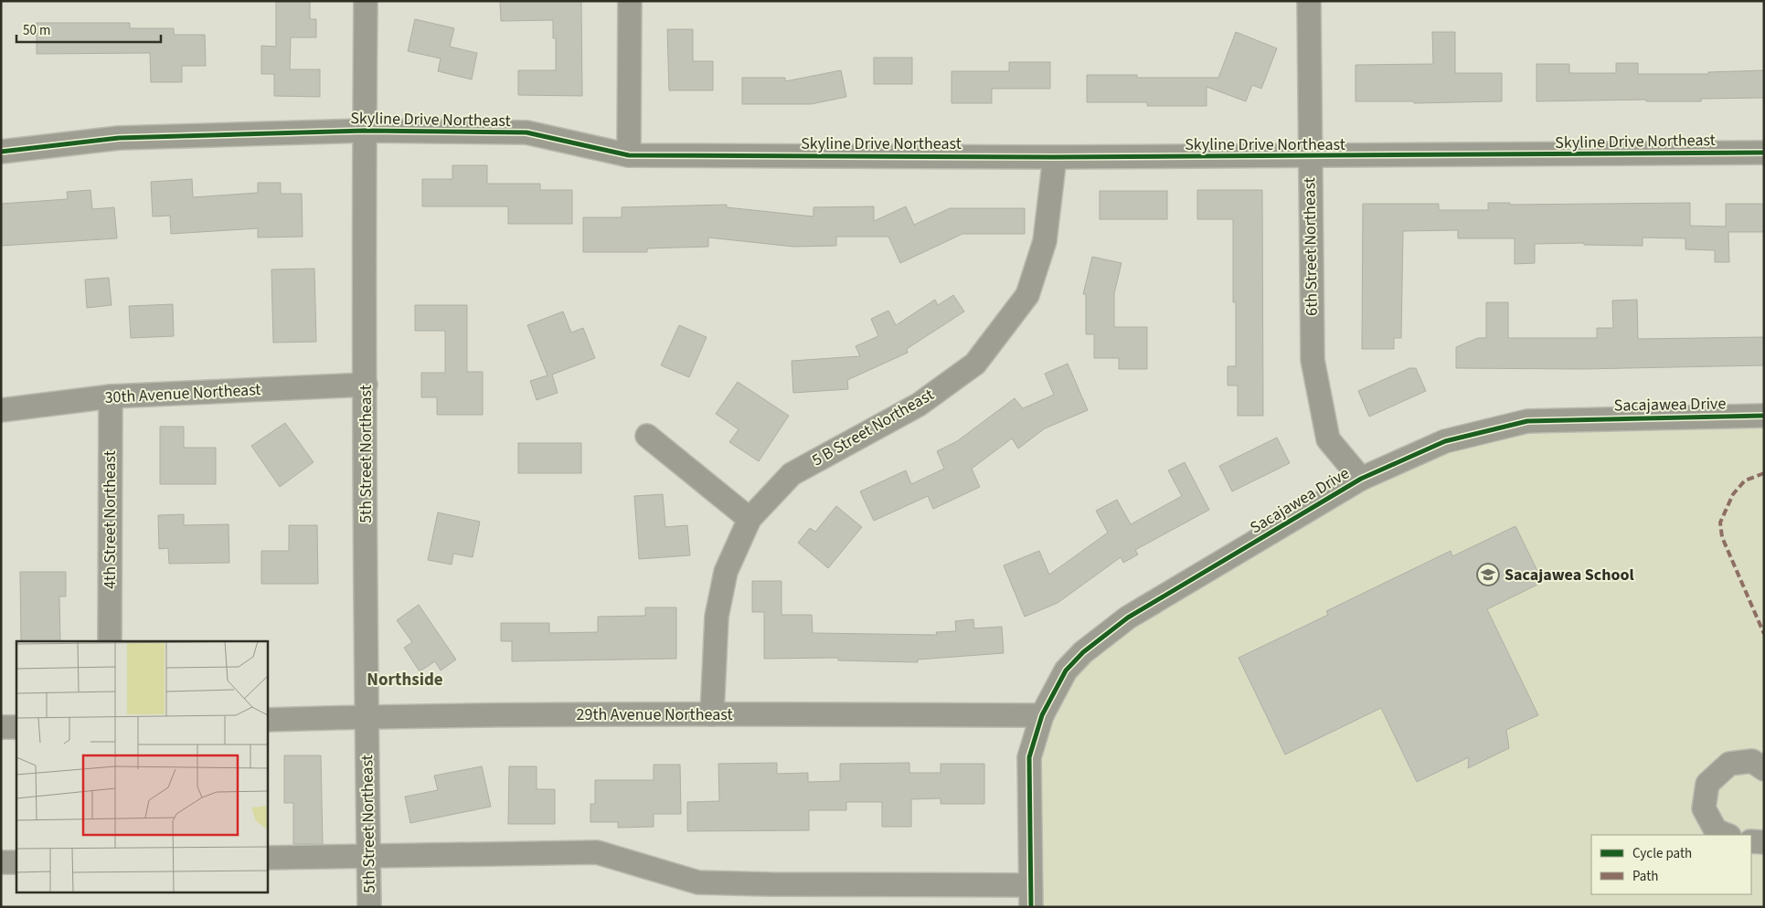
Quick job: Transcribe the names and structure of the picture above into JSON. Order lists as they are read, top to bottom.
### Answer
{
  "streets": {
    "street": [
      "Skyline Drive Northeast",
      "6th Street Northeast",
      "30th Avenue Northeast",
      "Sacajawea Drive",
      "5 B Street Northeast",
      "5th Street Northeast",
      "4th Street Northeast",
      "29th Avenue Northeast"
    ]
  },
  "crossings": [
    ["Skyline Drive Northeast", "6th Street Northeast"],
    ["Skyline Drive Northeast", "5 B Street Northeast"],
    ["Skyline Drive Northeast", "5th Street Northeast"],
    ["6th Street Northeast", "Sacajawea Drive"],
    ["30th Avenue Northeast", "5th Street Northeast"],
    ["30th Avenue Northeast", "4th Street Northeast"],
    ["Sacajawea Drive", "29th Avenue Northeast"],
    ["5 B Street Northeast", "29th Avenue Northeast"],
    ["5th Street Northeast", "29th Avenue Northeast"]
  ],
  "districts": ["Northside"],
  "places": {
    "school or university": ["Sacajawea School"]
  },
  "legend": ["Cycle path", "Path"],
  "scale_bar": "50 m"
}
